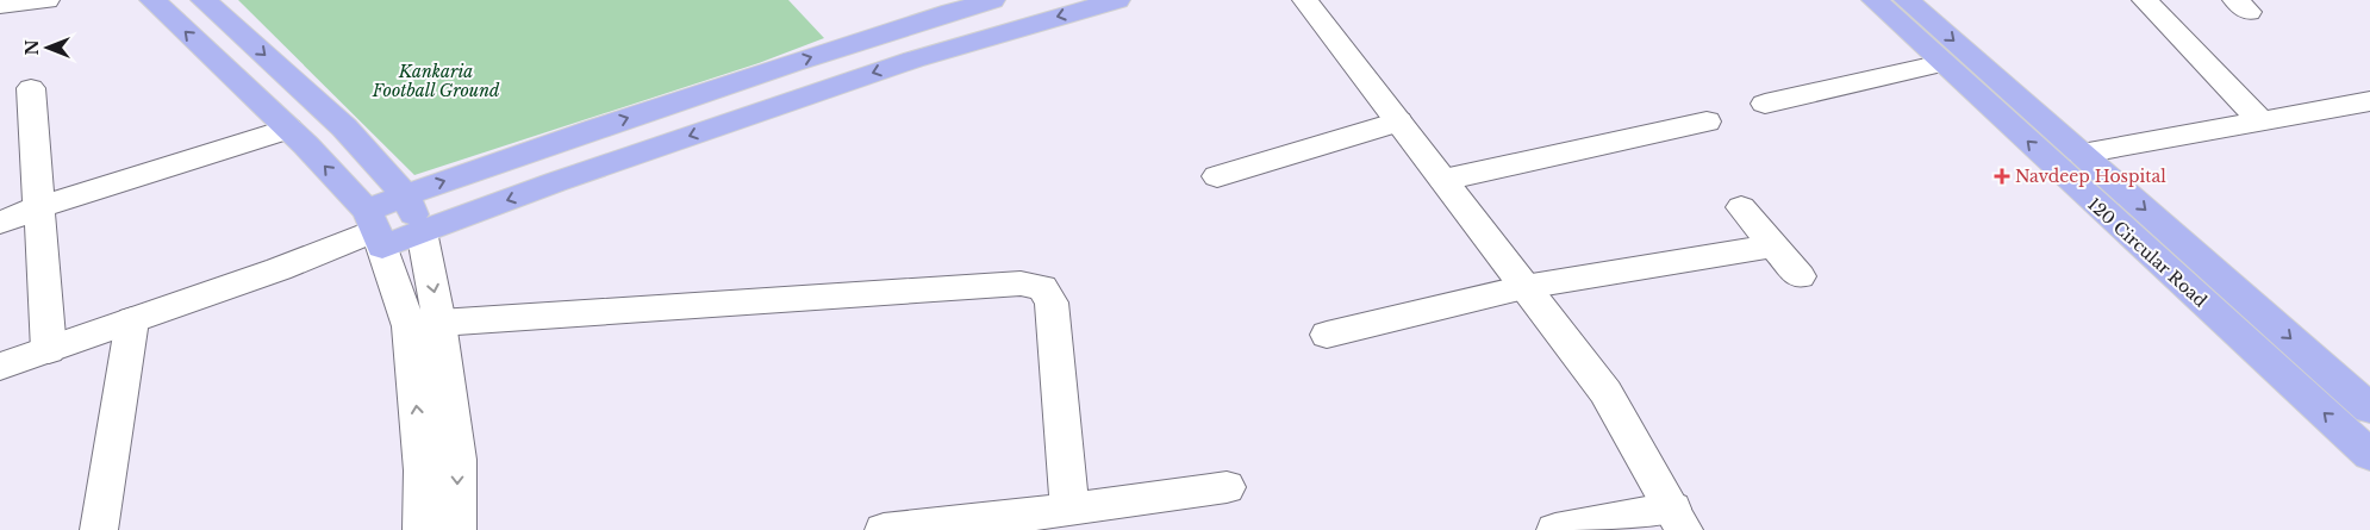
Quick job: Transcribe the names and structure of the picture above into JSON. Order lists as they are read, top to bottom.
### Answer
{
  "streets": {
    "main road": ["120 Circular Road"]
  },
  "parks": ["Kankaria Football Ground"],
  "places": {
    "health": ["Navdeep Hospital"]
  },
  "north": "left"
}
